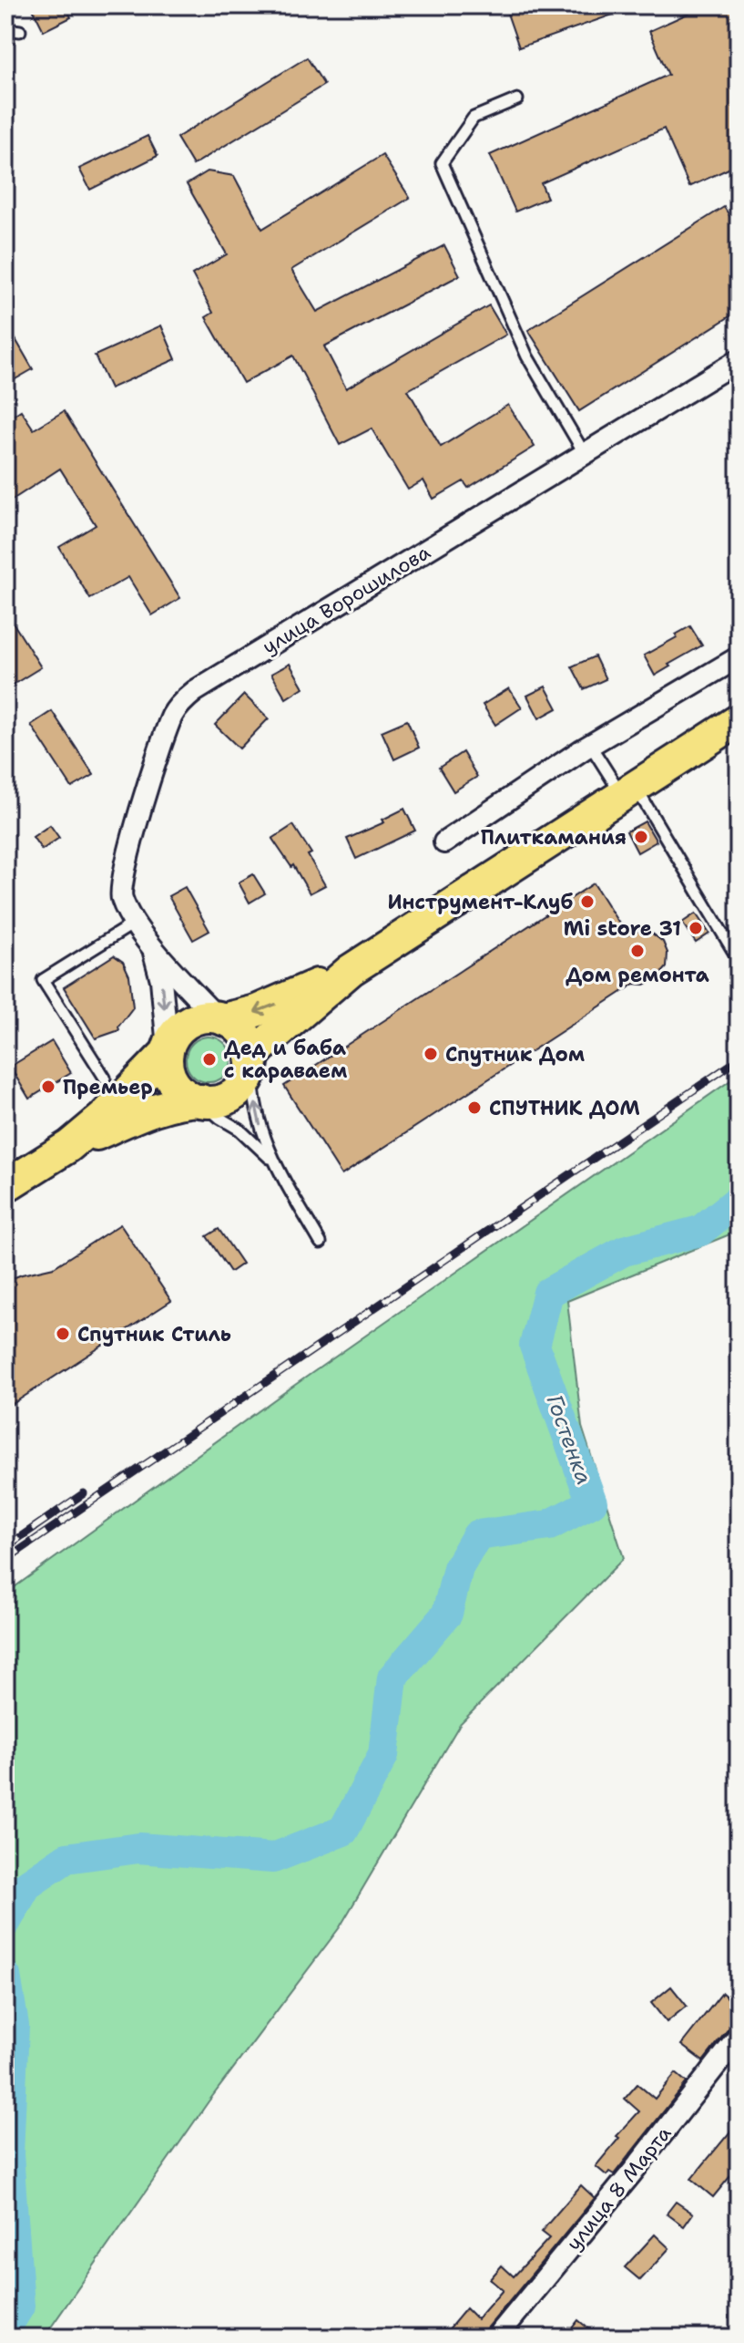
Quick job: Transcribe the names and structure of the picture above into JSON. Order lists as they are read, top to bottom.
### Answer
{
  "streets": {
    "street": ["улица Ворошилова", "улица 8 Марта"]
  },
  "water": ["Гостенка"],
  "places": [
    "Плиткамания",
    "Инструмент-Клуб",
    "Mi store 31",
    "Дом ремонта",
    "Спутник Дом",
    "Дед и баба с караваем",
    "Премьер",
    "СПУТНИК ДОМ",
    "Спутник Стиль"
  ]
}
